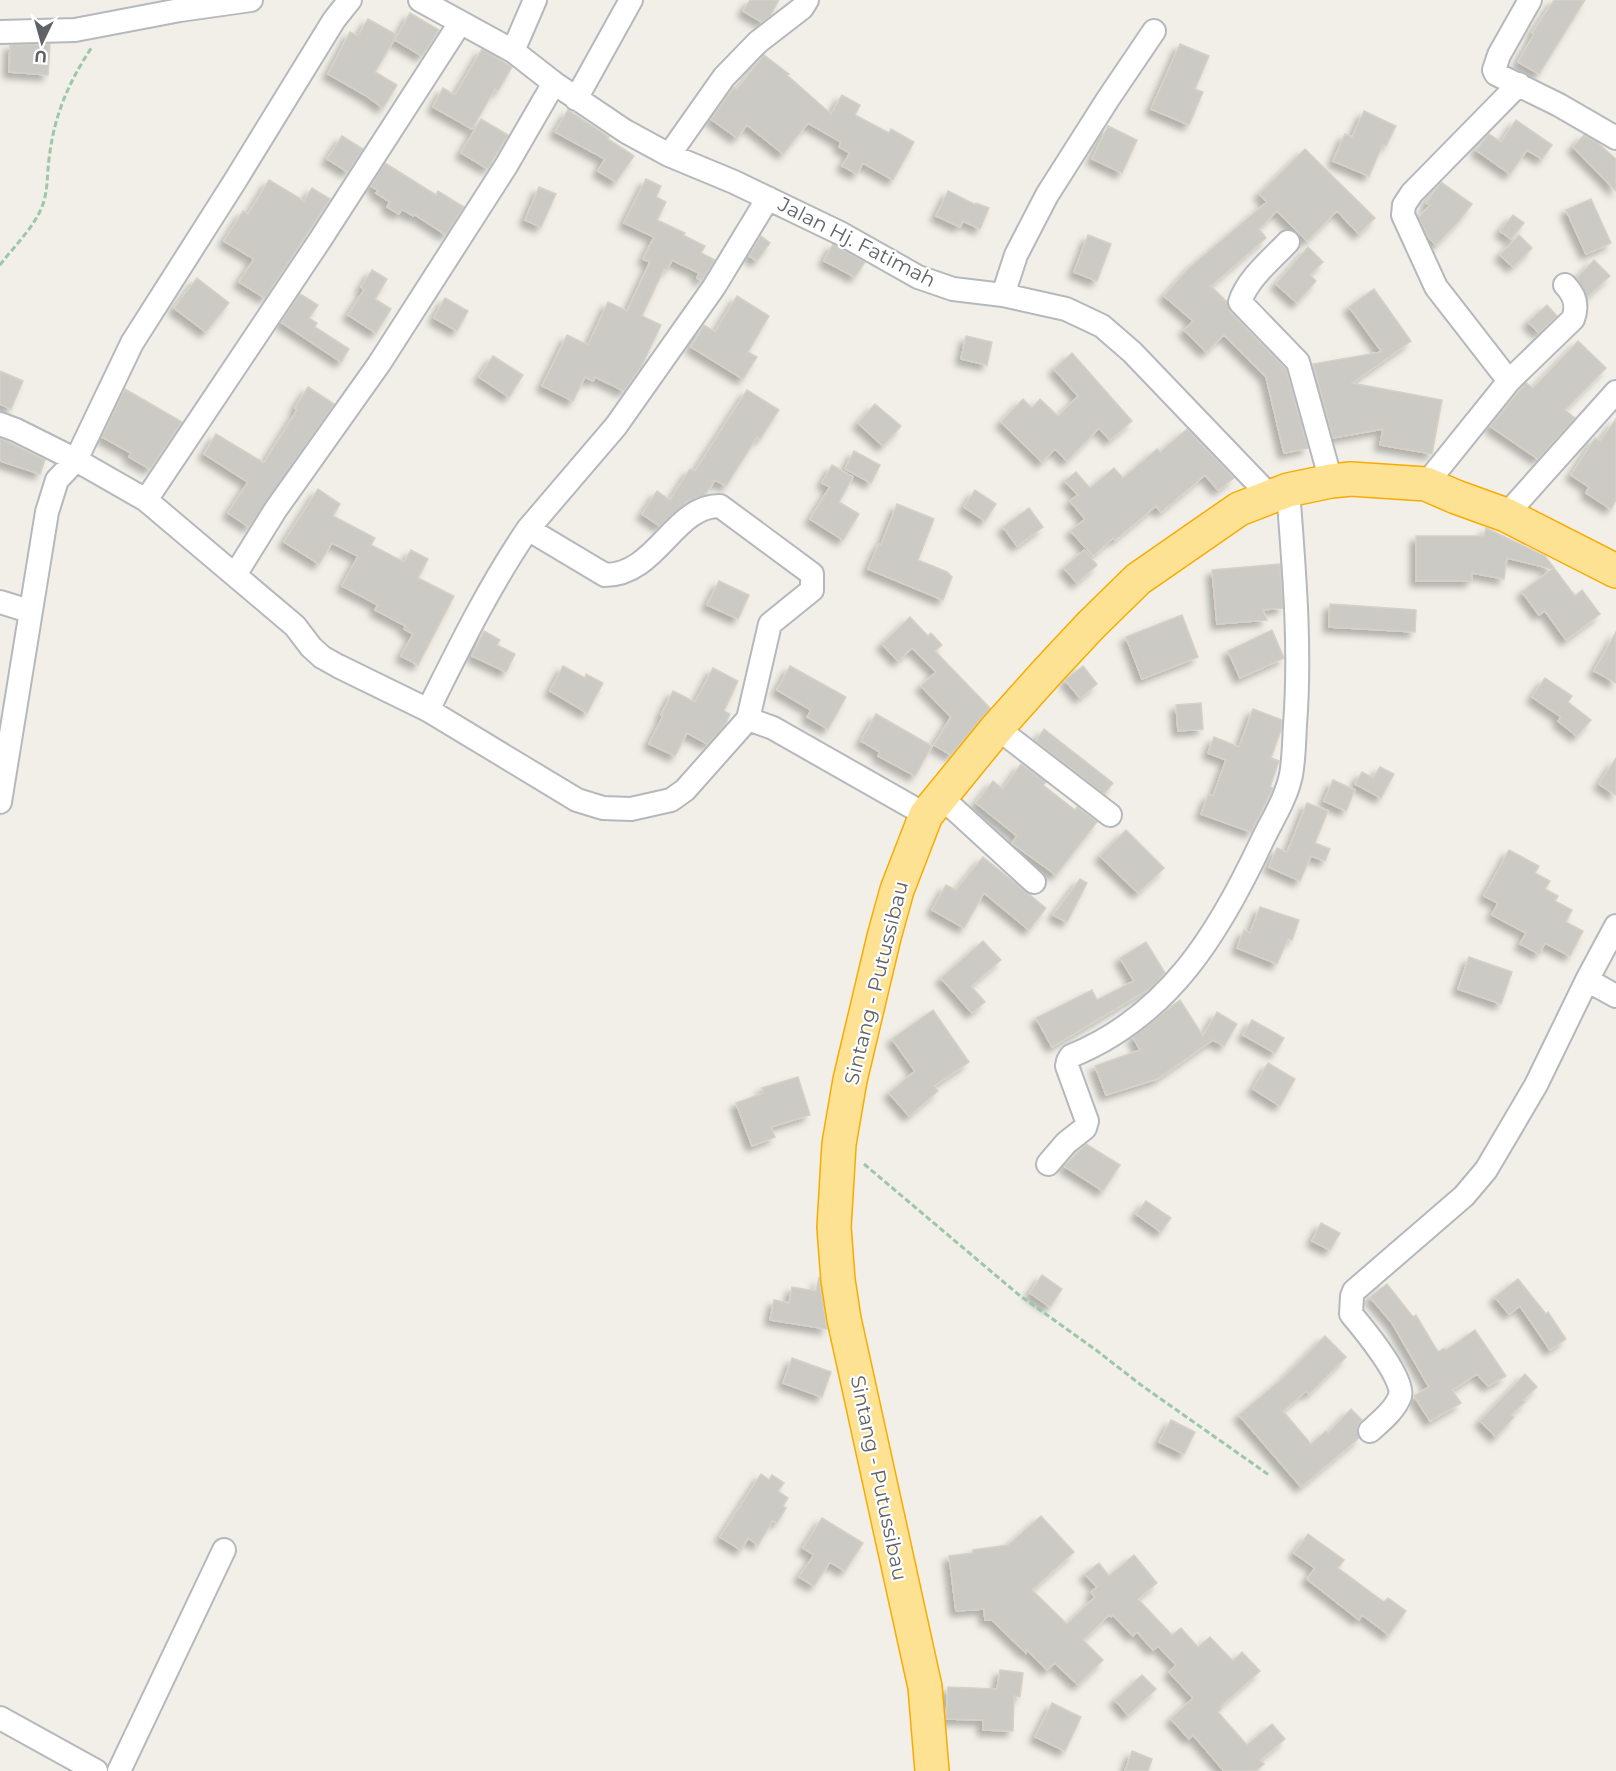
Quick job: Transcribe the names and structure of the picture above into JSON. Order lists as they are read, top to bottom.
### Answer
{
  "streets": {
    "highway": ["Sintang - Putussibau"],
    "street": ["Jalan Hj. Fatimah"]
  },
  "crossings": [
    ["Jalan Hj. Fatimah", "Sintang - Putussibau"]
  ],
  "north": "bottom"
}
